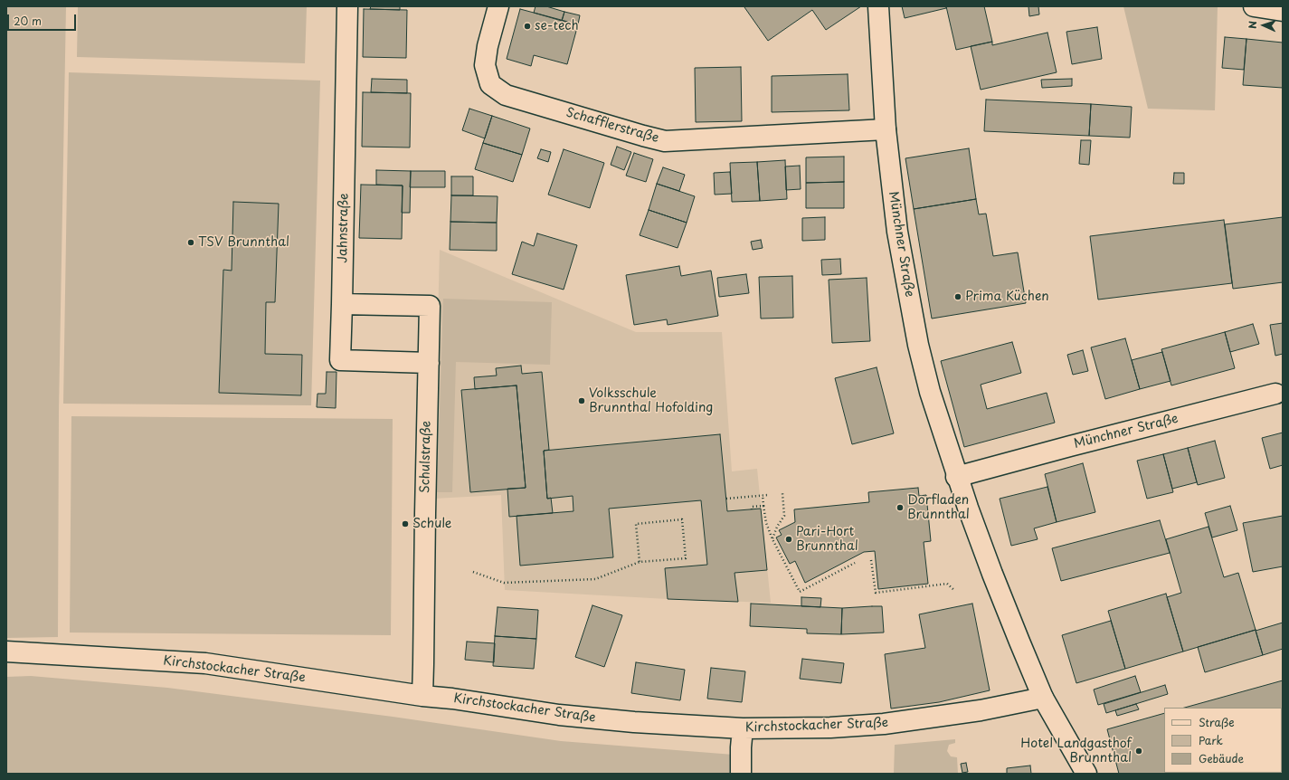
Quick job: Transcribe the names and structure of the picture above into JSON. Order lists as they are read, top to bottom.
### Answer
{
  "streets": {
    "street": [
      "Schafflerstraße",
      "Jahnstraße",
      "Münchner Straße",
      "Schulstraße",
      "Kirchstockacher Straße"
    ]
  },
  "crossings": [
    ["Schafflerstraße", "Münchner Straße"],
    ["Jahnstraße", "Schulstraße"],
    ["Münchner Straße", "Kirchstockacher Straße"],
    ["Schulstraße", "Kirchstockacher Straße"]
  ],
  "places": [
    "se-tech",
    "TSV Brunnthal",
    "Prima Küchen",
    "Volksschule Brunnthal Hofolding",
    "Dorfladen Brunnthal",
    "Schule",
    "Pari-Hort Brunnthal",
    "Hotel Landgasthof Brunnthal"
  ],
  "legend": ["Straße", "Park", "Gebäude"],
  "scale_bar": "20 m",
  "north": "left"
}
